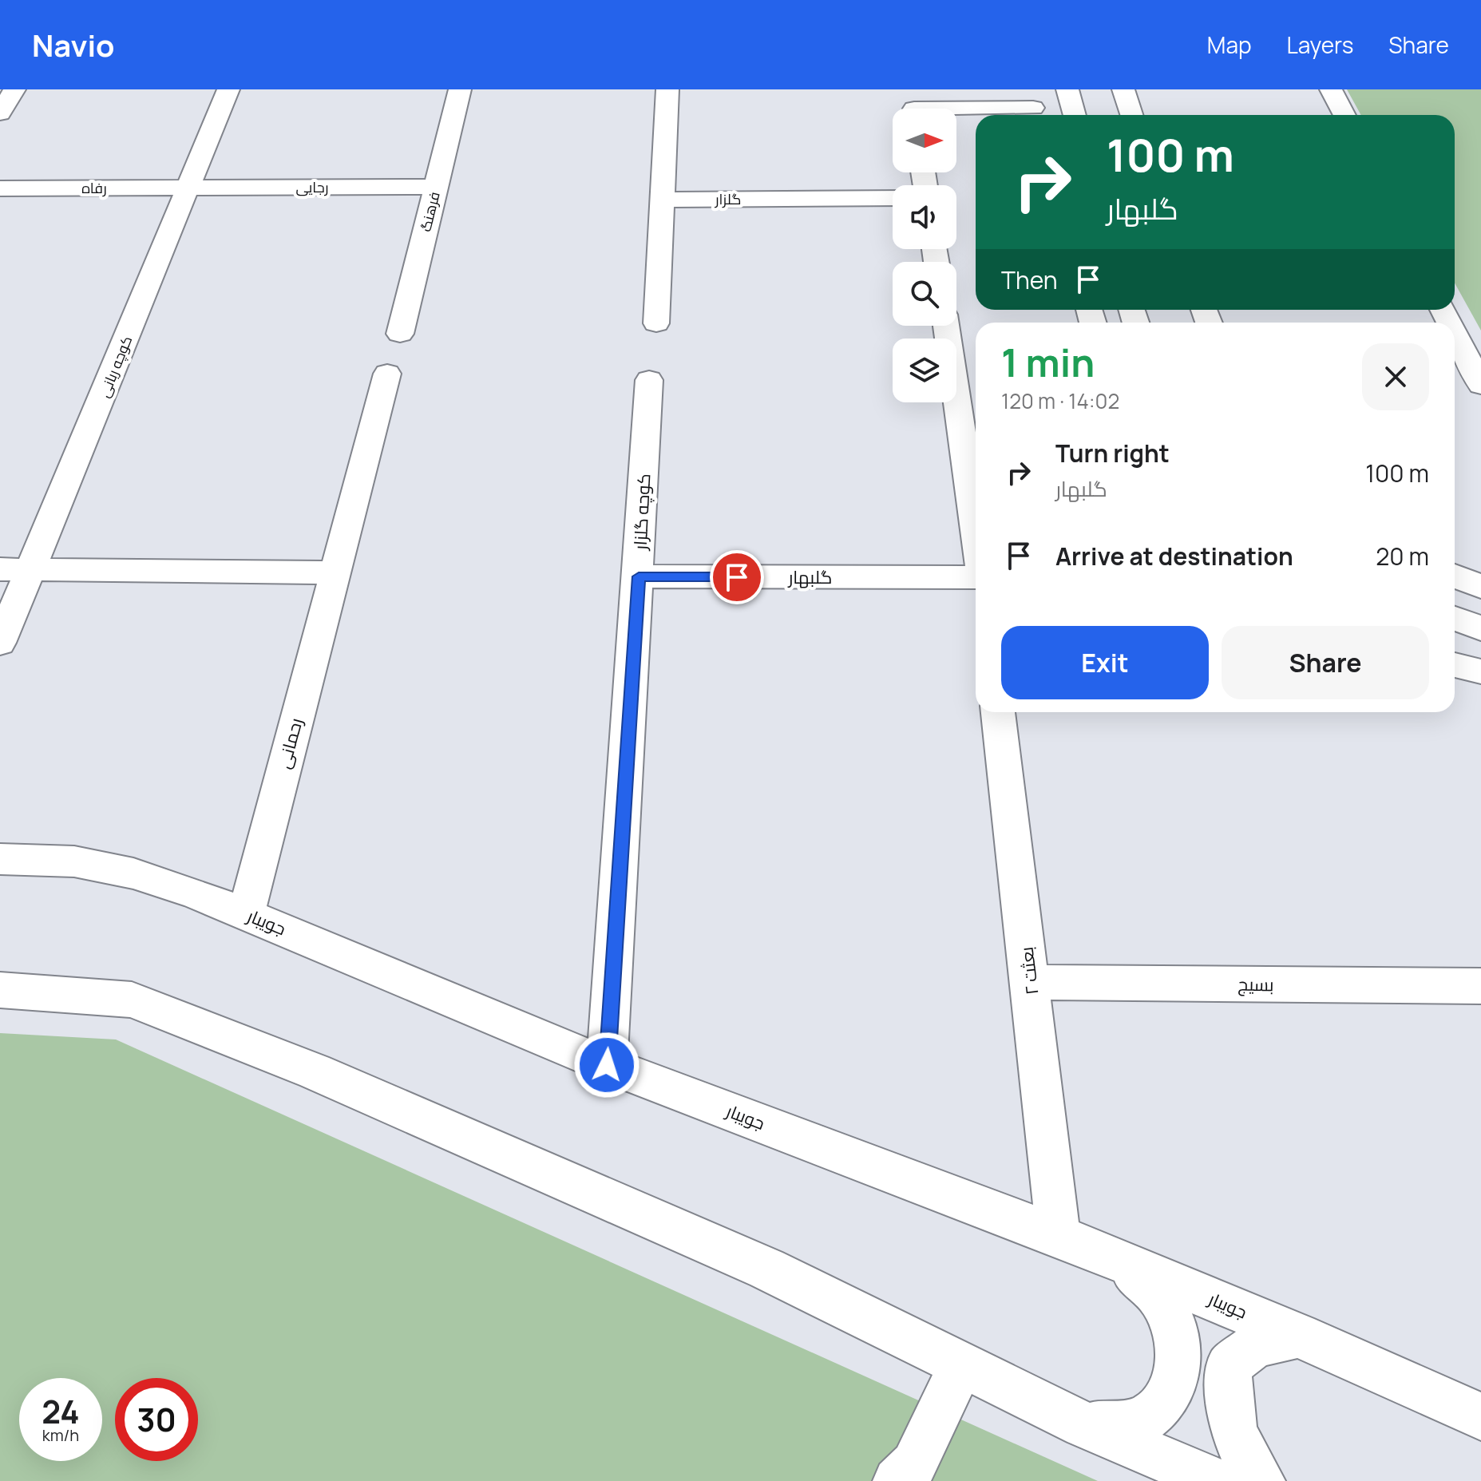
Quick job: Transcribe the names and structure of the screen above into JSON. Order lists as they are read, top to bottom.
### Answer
{
  "streets": {
    "street": [
      "رجایی",
      "رفاه",
      "گلزار",
      "فرهنگ",
      "کوچه ربانی",
      "کوچه گلزار",
      "گلبهار",
      "رحمانی",
      "جویبار",
      "بعثت ۲",
      "بسیج"
    ]
  },
  "crossings": [
    ["رجایی", "رفاه"],
    ["رجایی", "فرهنگ"],
    ["رجایی", "کوچه ربانی"],
    ["رفاه", "کوچه ربانی"],
    ["کوچه گلزار", "گلبهار"],
    ["کوچه گلزار", "جویبار"],
    ["رحمانی", "جویبار"],
    ["جویبار", "بعثت ۲"],
    ["بعثت ۲", "بسیج"]
  ],
  "north": "right",
  "page": {
    "header": "Navio",
    "nav": ["Map", "Layers", "Share"],
    "turn": ["100 m", "گلبهار"],
    "then": "Then",
    "heading": ["1 min", "120 m · 14:02"],
    "list": [
      {
        "name": "Turn right",
        "note": "گلبهار",
        "value": "100 m"
      },
      {
        "name": "Arrive at destination",
        "value": "20 m"
      }
    ],
    "buttons": ["Exit", "Share"],
    "speed": "24 km/h",
    "limit": "30"
  }
}
